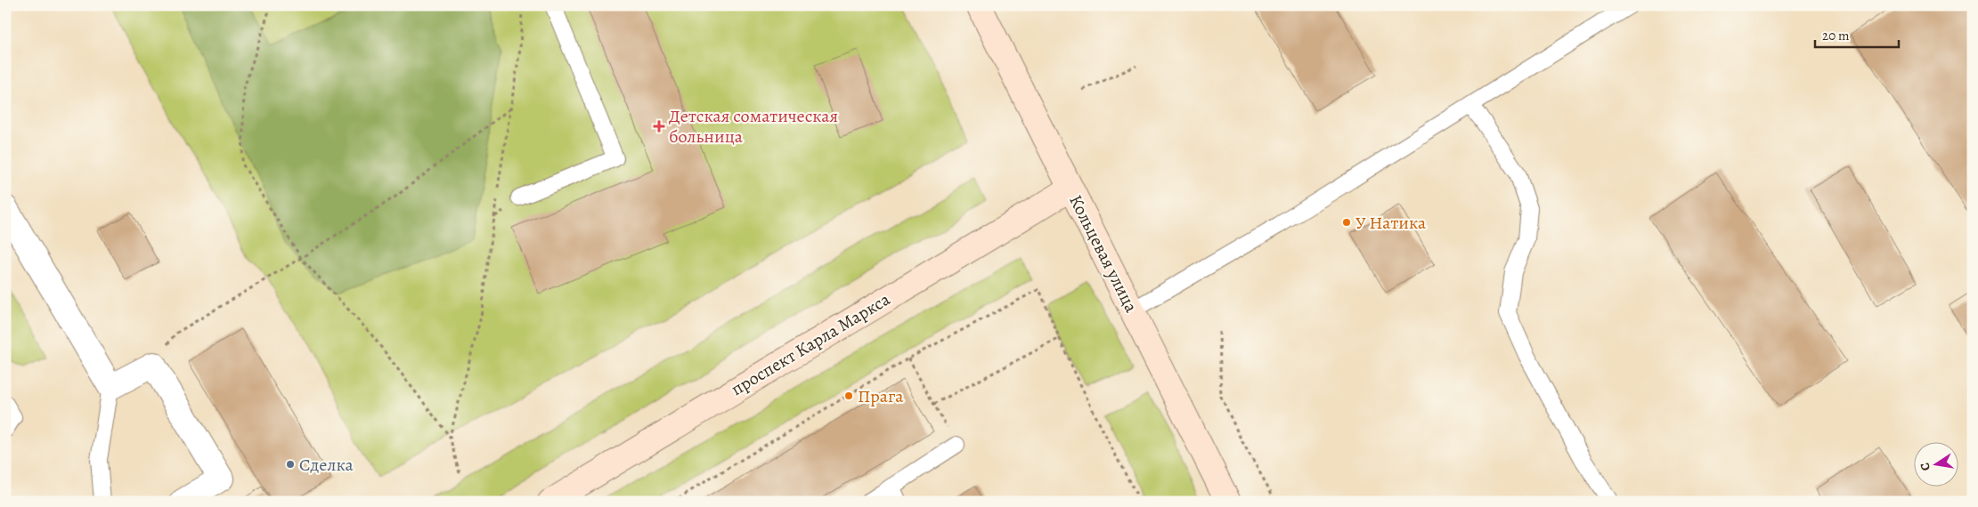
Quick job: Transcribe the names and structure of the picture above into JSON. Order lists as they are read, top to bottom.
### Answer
{
  "streets": {
    "street": ["Кольцевая улица", "проспект Карла Маркса"]
  },
  "crossings": [
    ["Кольцевая улица", "проспект Карла Маркса"]
  ],
  "places": {
    "health": ["Детская соматическая больница"],
    "other": ["У Натика", "Прага", "Сделка"]
  },
  "scale_bar": "20 m",
  "north": "left"
}
